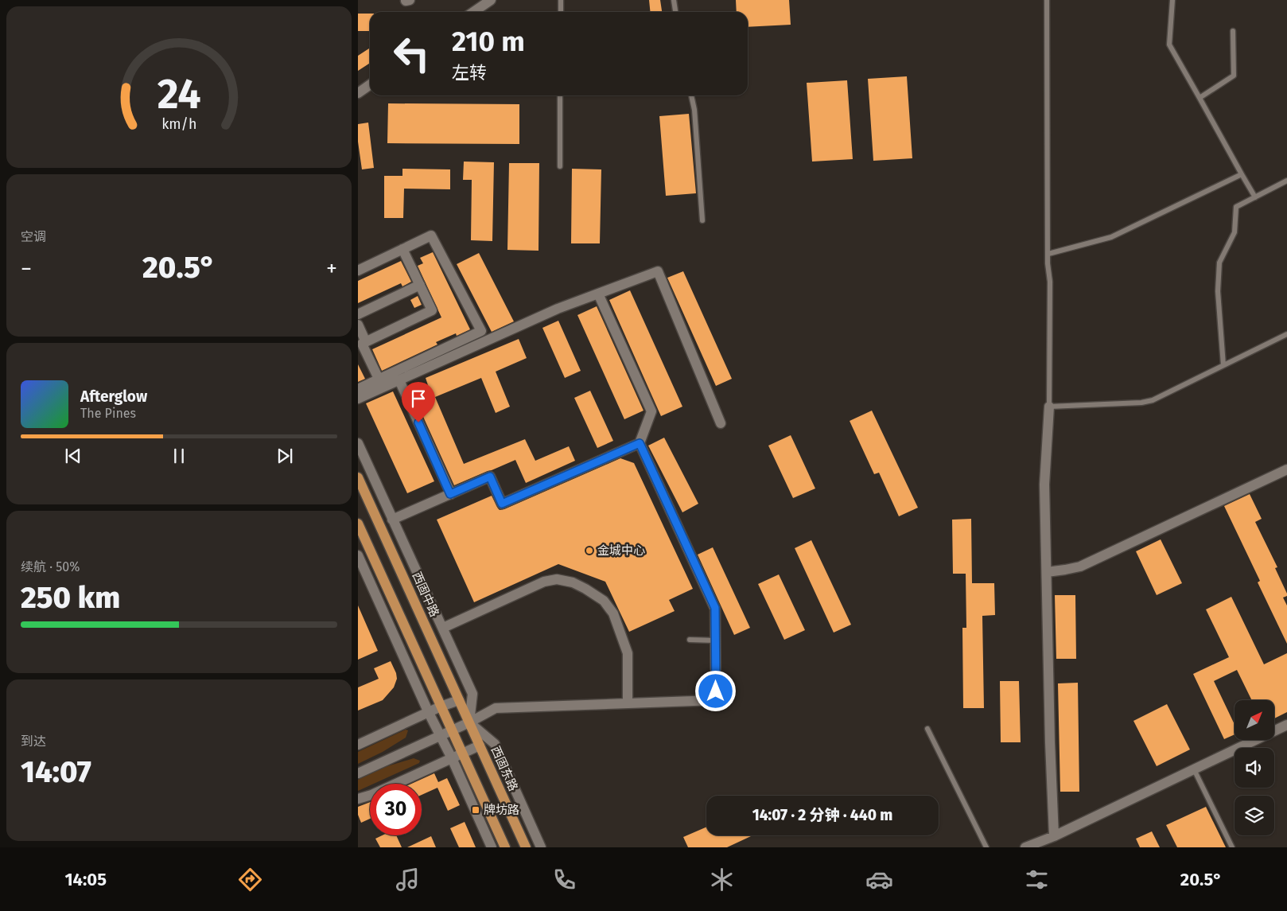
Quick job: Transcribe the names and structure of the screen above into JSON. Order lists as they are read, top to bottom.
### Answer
{
  "streets": {
    "main road": ["西固中路", "西固东路"]
  },
  "crossings": [
    ["西固中路", "西固东路"]
  ],
  "places": {
    "other": ["金城中心"],
    "transit": ["牌坊路"]
  },
  "north": "top right",
  "page": {
    "turn": ["210 m", "左转"],
    "tile": [
      "空调",
      ["续航 · 50%", "250 km"],
      ["到达", "14:07"]
    ],
    "heat": ["−", "20.5°", "+"],
    "song": ["Afterglow", "The Pines"],
    "limit": "30",
    "trip": "14:07 · 2 分钟 · 440 m",
    "tabs": ["14:05", "20.5°"],
    "gauge": ["24", "km/h"]
  }
}
